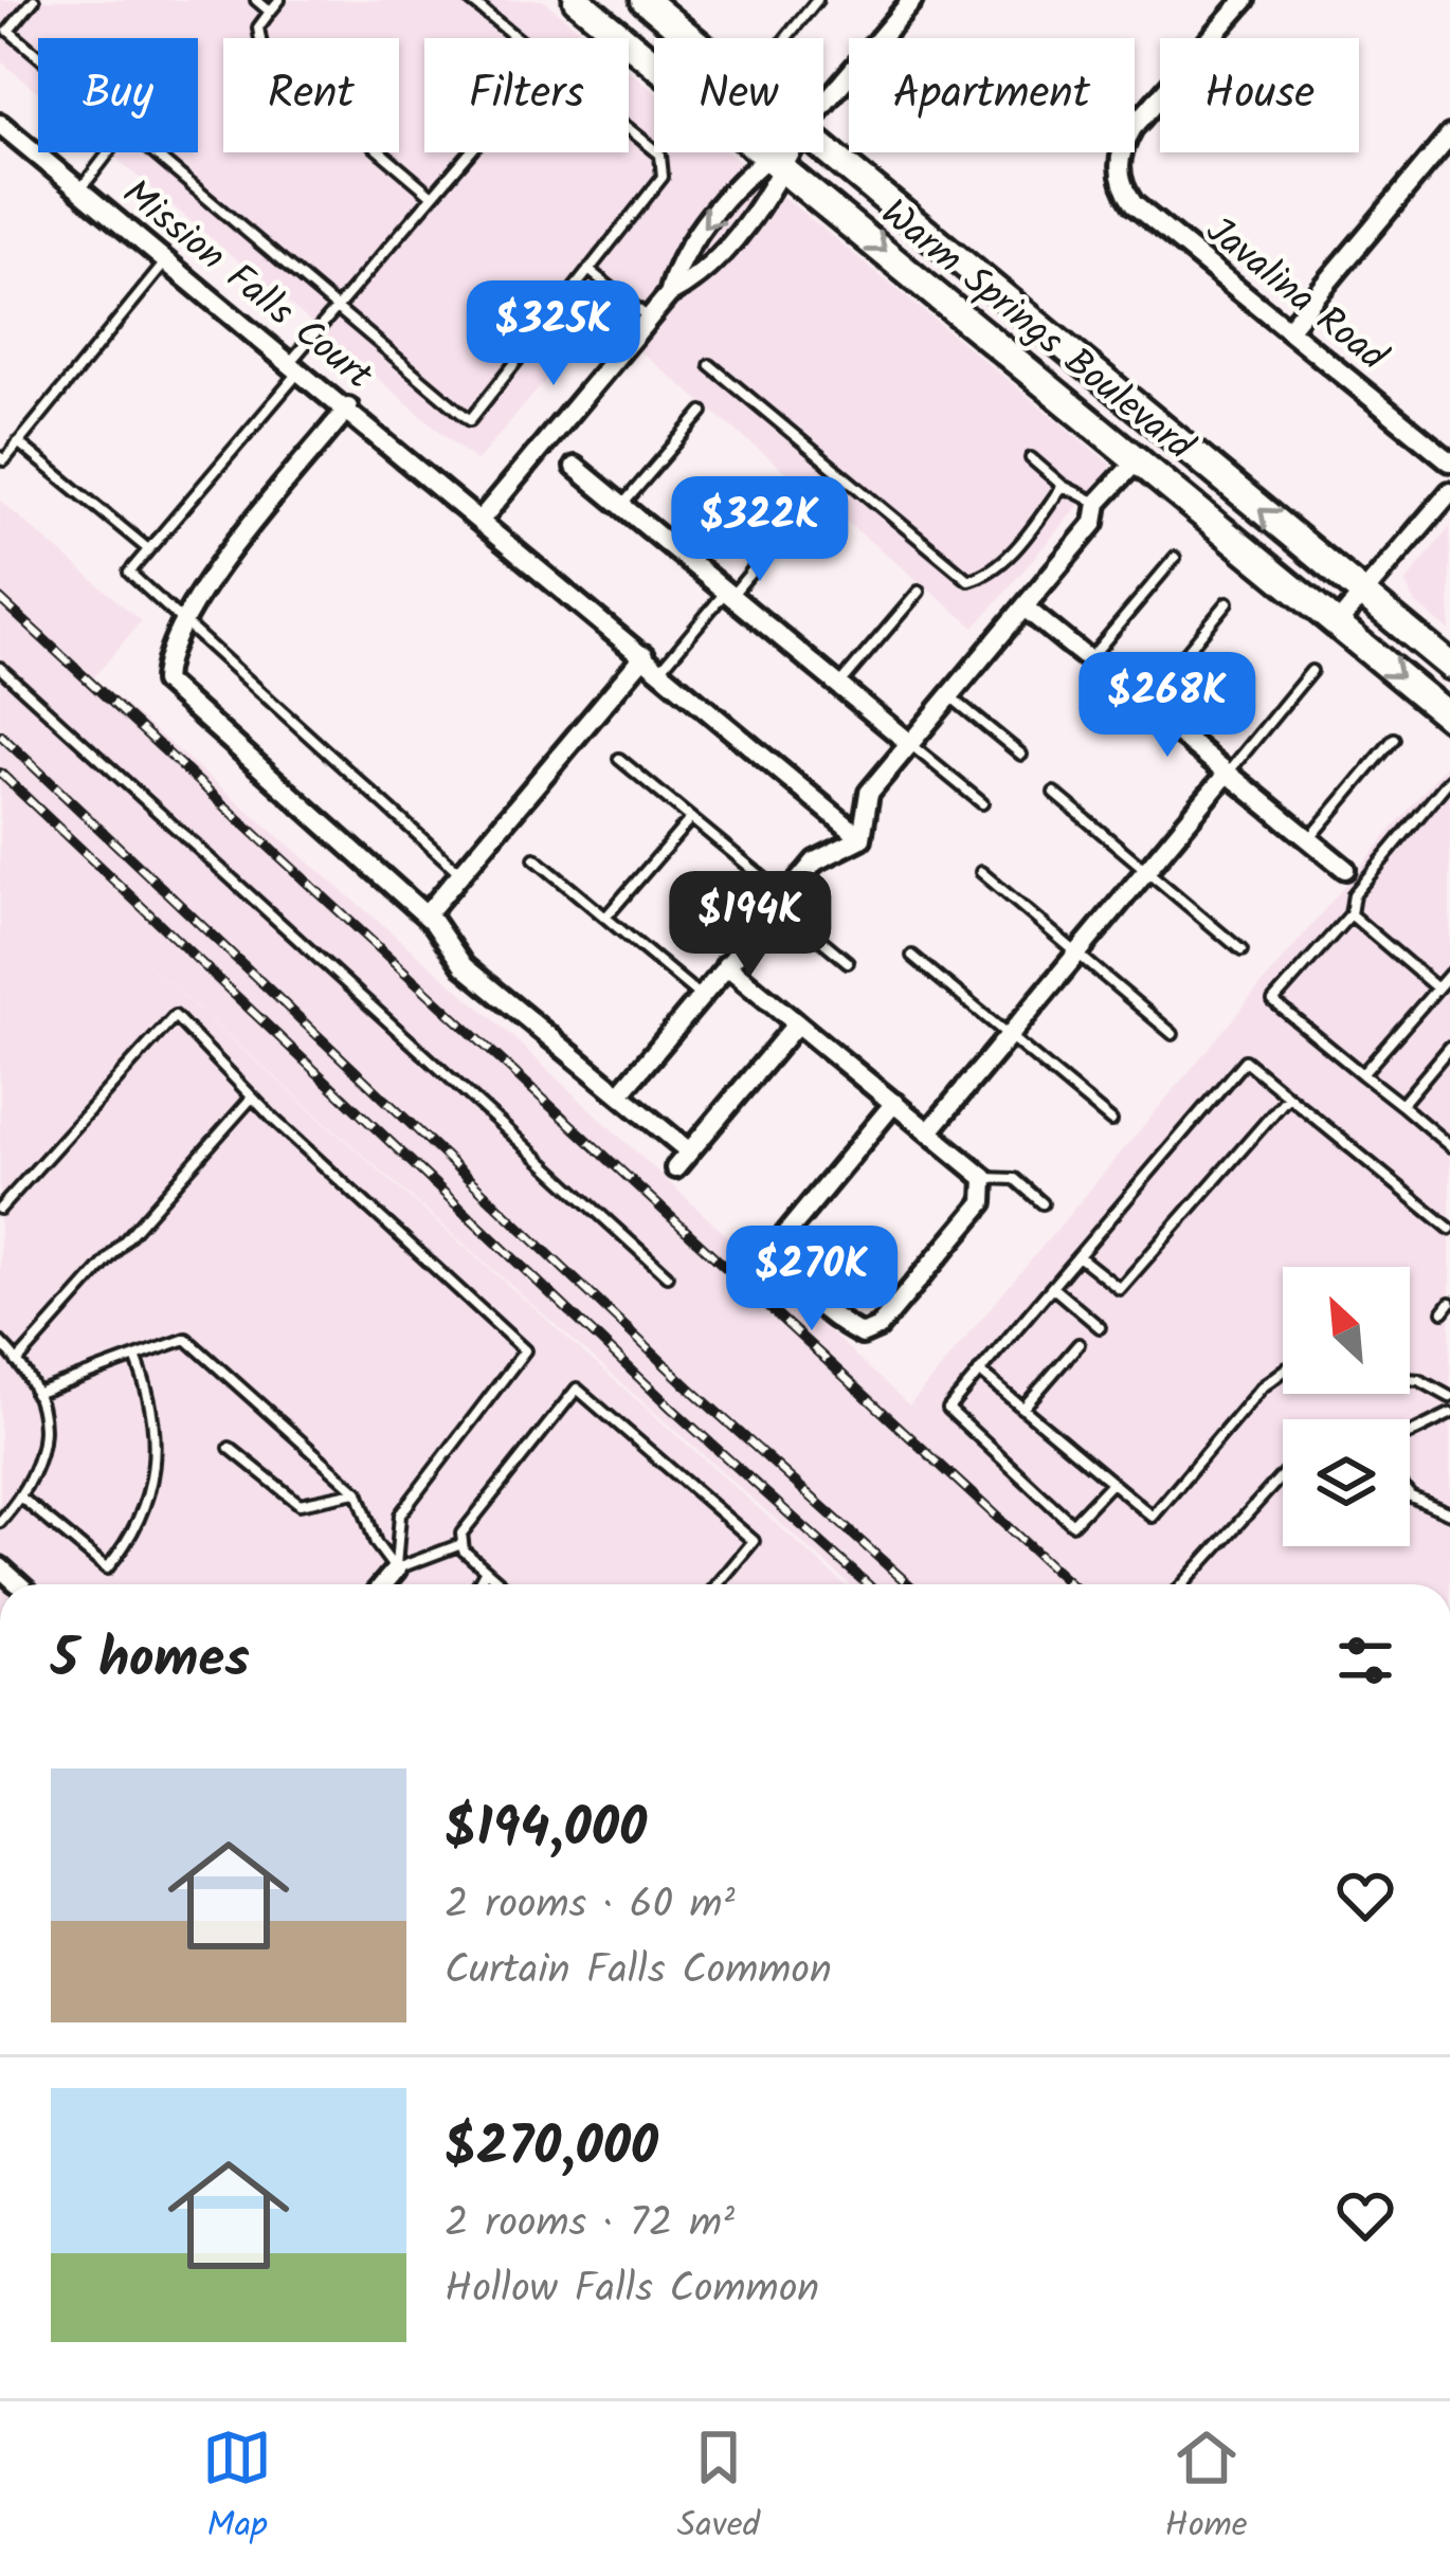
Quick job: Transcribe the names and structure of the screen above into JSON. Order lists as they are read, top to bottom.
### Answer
{
  "streets": {
    "main road": ["Warm Springs Boulevard"],
    "street": ["Mission Falls Court", "Javalina Road"]
  },
  "north": "top left",
  "page": {
    "chip": [
      "Buy",
      "Rent",
      "Filters",
      "New",
      "Apartment",
      "House"
    ],
    "price": [
      "$325K",
      "$322K",
      "$268K",
      "$194K",
      "$270K"
    ],
    "heading": "5 homes",
    "list": [
      {
        "name": "$194,000",
        "note": "2 rooms · 60 m² · Curtain Falls Common"
      },
      {
        "name": "$270,000",
        "note": "2 rooms · 72 m² · Hollow Falls Common"
      }
    ],
    "tabs": ["Map", "Saved", "Home"]
  }
}
